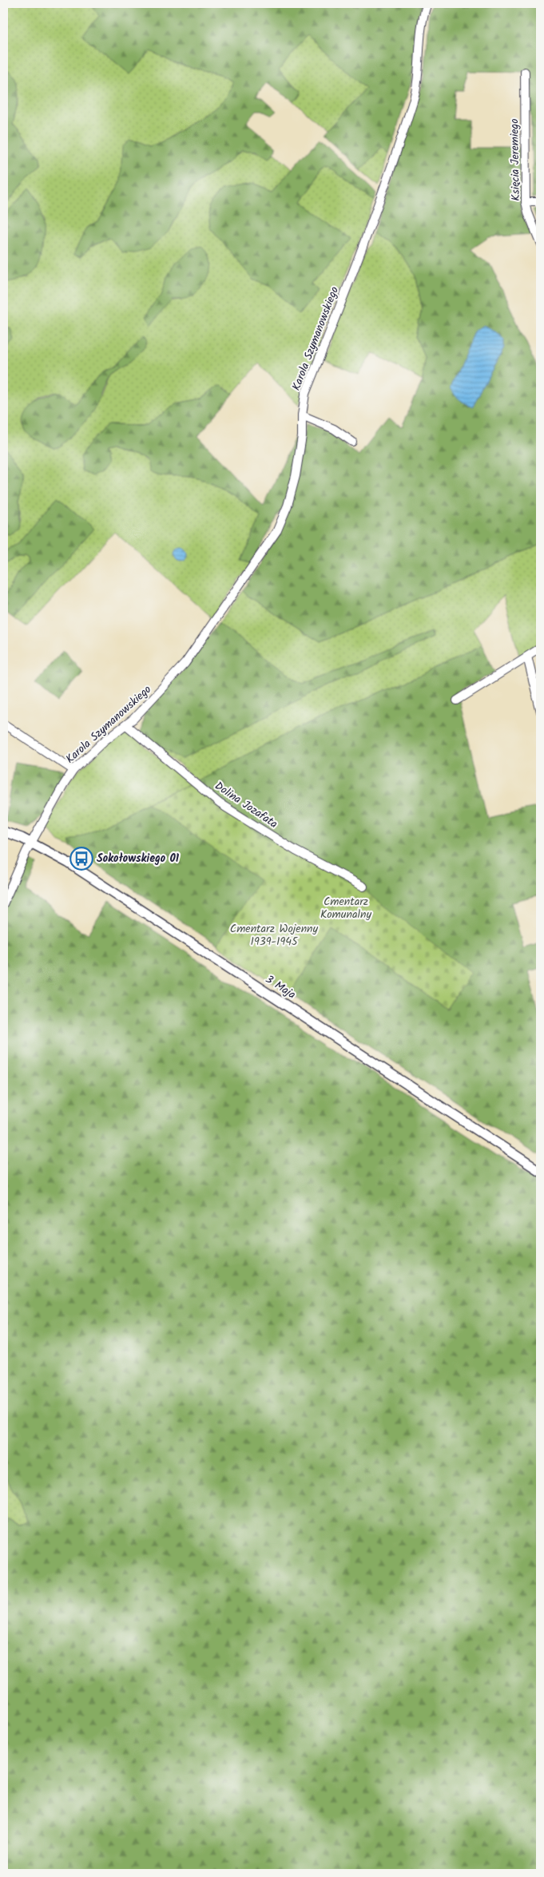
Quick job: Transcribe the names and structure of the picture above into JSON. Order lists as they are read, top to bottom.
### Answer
{
  "streets": {
    "street": [
      "Księcia Jeremiego",
      "Karola Szymanowskiego",
      "Dolina Jozafata",
      "3 Maja"
    ]
  },
  "crossings": [
    ["Karola Szymanowskiego", "Dolina Jozafata"],
    ["Karola Szymanowskiego", "3 Maja"]
  ],
  "parks": ["Cmentarz Komunalny", "Cmentarz Wojenny 1939-1945"],
  "places": {
    "bus stop": ["Sokołowskiego 01"]
  }
}
